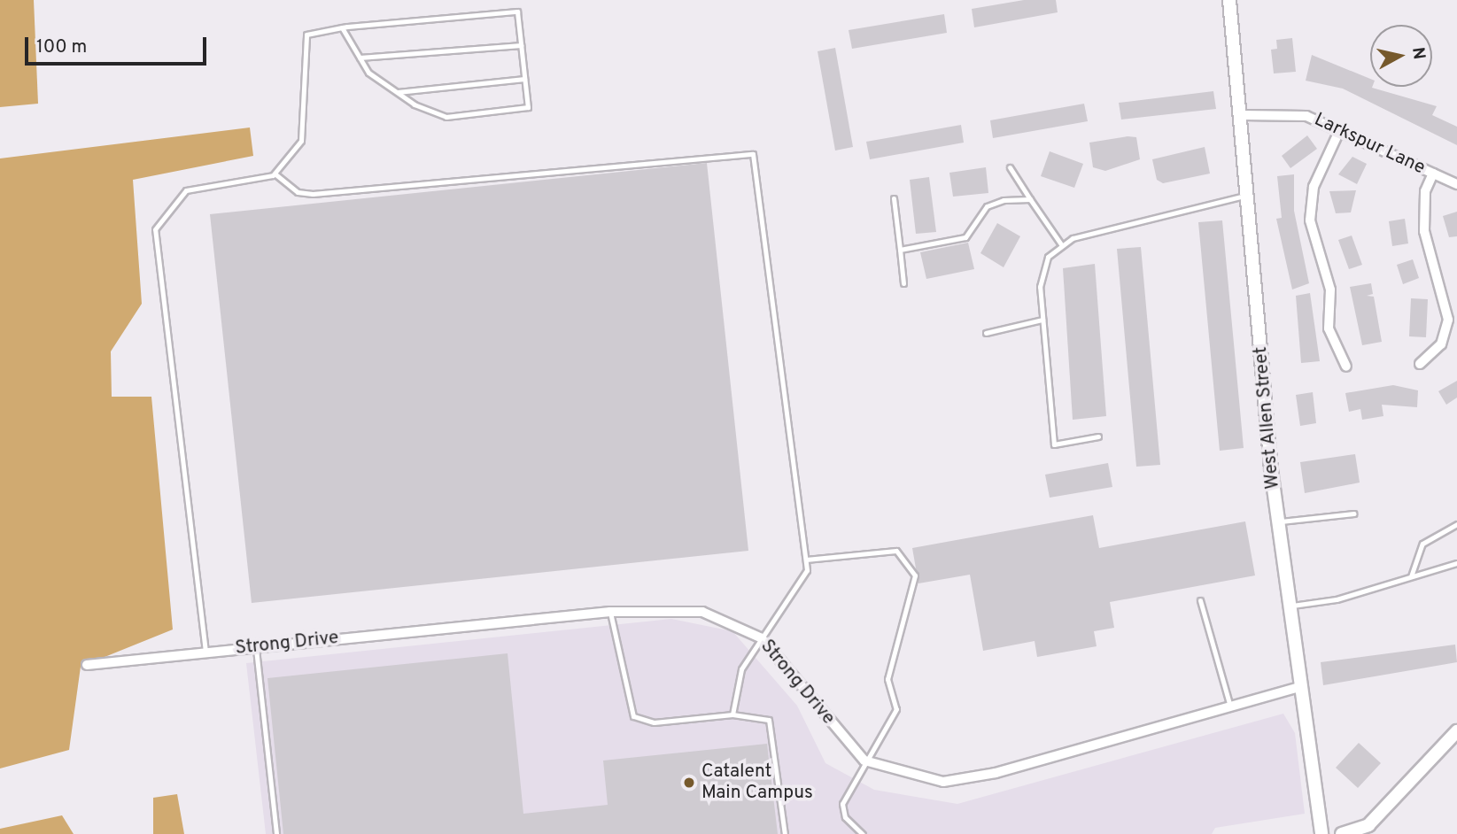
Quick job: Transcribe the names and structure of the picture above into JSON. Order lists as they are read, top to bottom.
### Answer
{
  "streets": {
    "street": ["Larkspur Lane", "West Allen Street", "Strong Drive"]
  },
  "crossings": [
    ["Larkspur Lane", "West Allen Street"]
  ],
  "places": ["Catalent Main Campus"],
  "scale_bar": "100 m",
  "north": "right"
}
